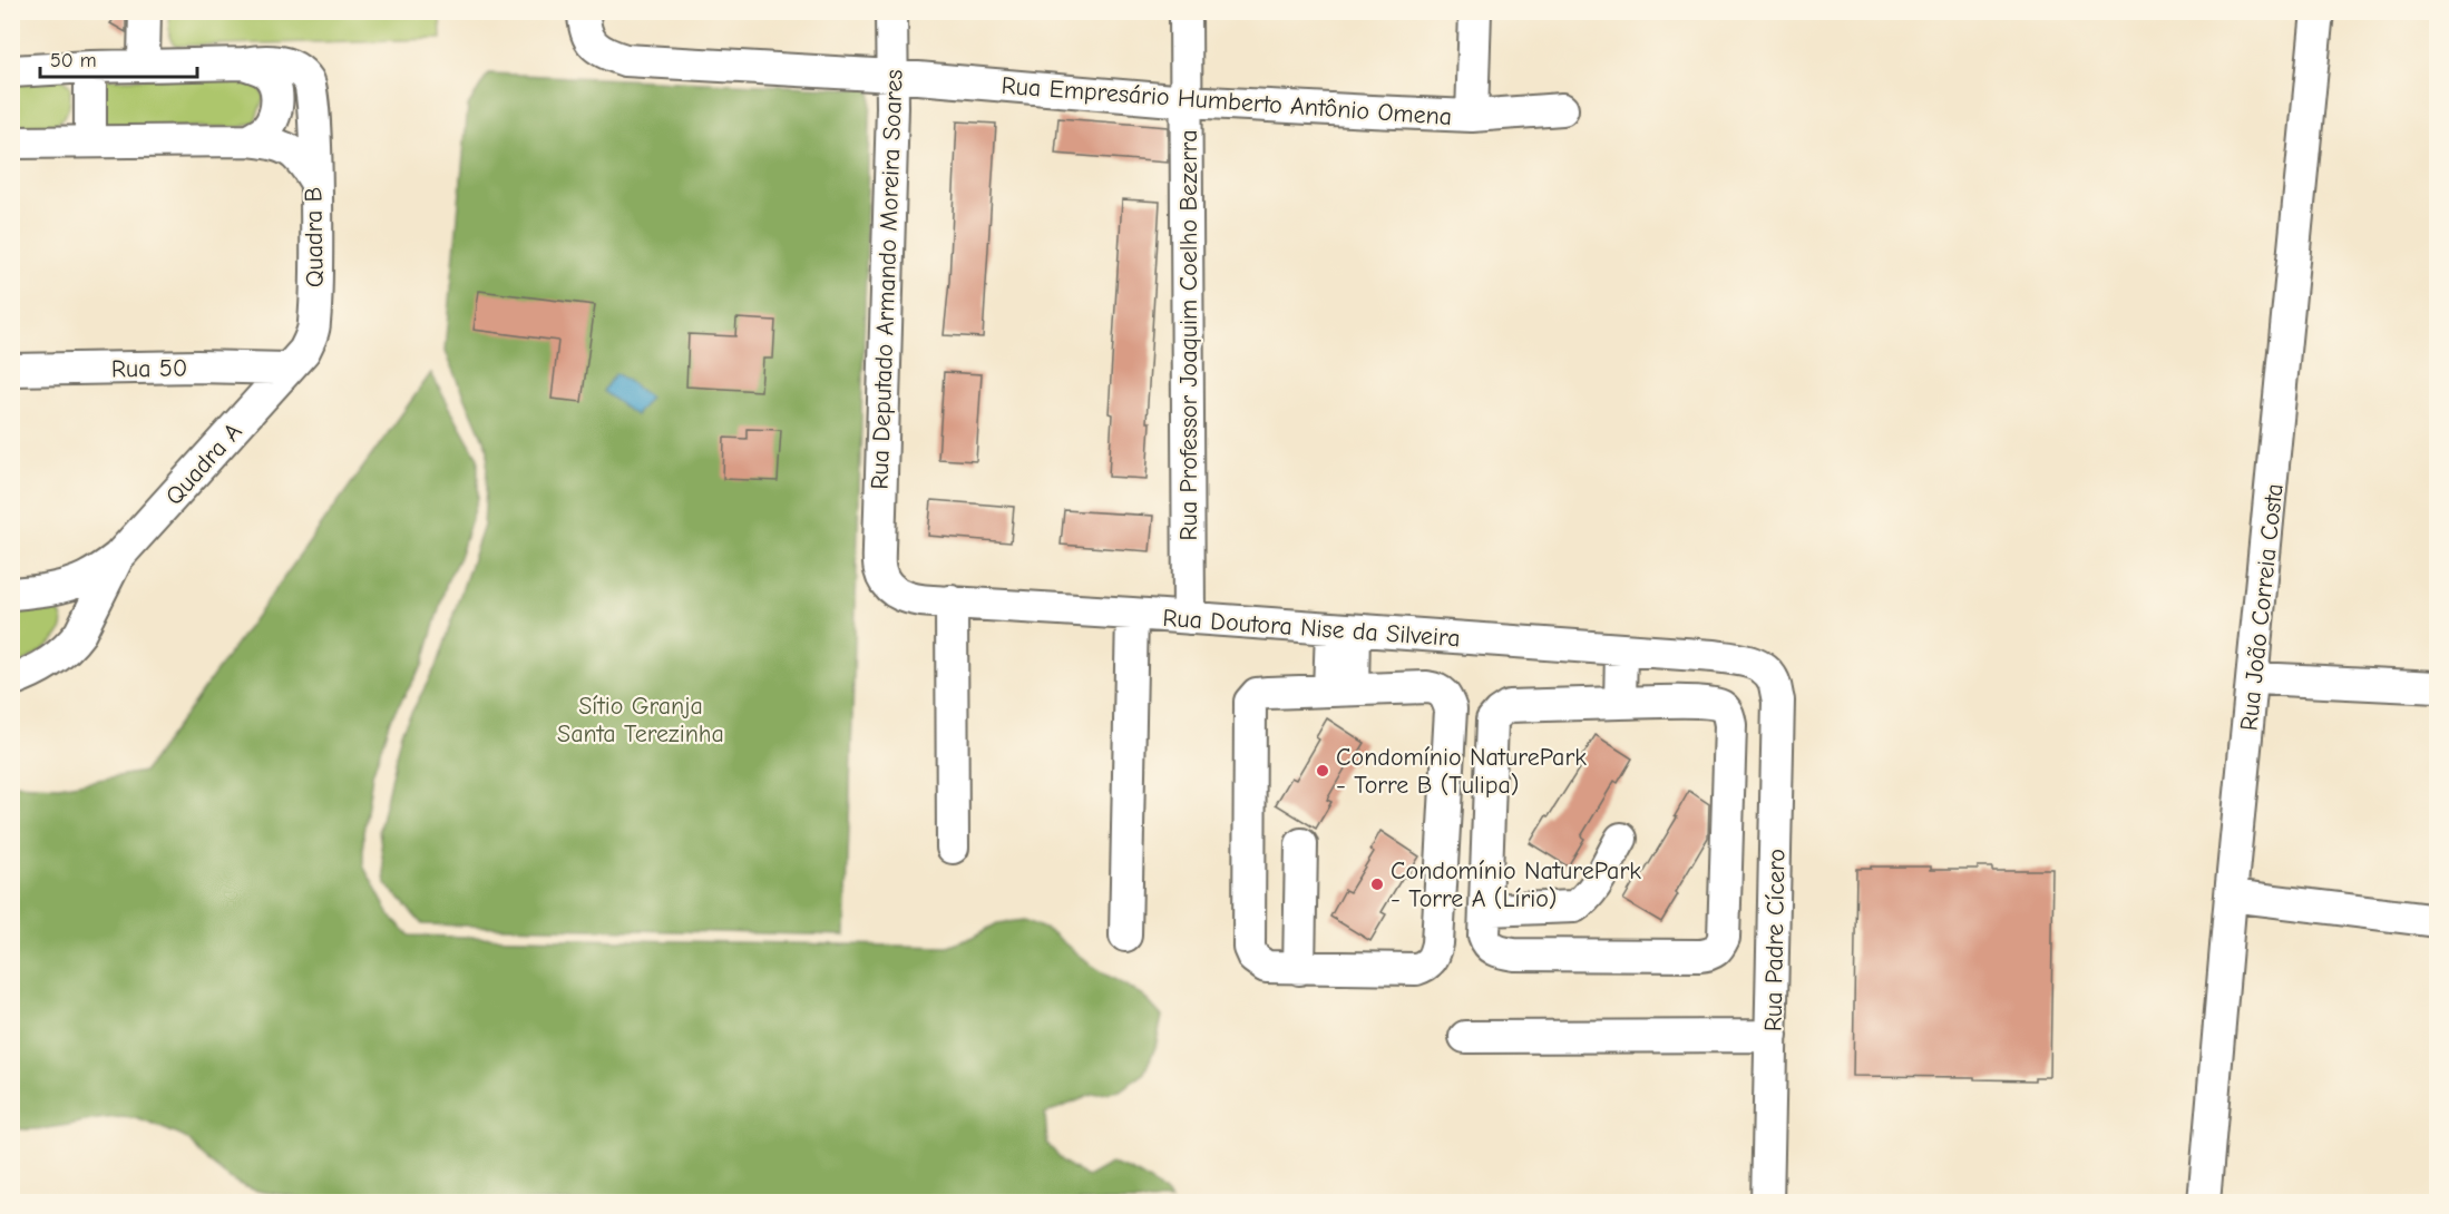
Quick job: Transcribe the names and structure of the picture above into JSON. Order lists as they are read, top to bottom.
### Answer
{
  "streets": {
    "street": [
      "Rua Empresário Humberto Antônio Omena",
      "Quadra B",
      "Rua Deputado Armando Moreira Soares",
      "Rua Professor Joaquim Coelho Bezerra",
      "Rua 50",
      "Quadra A",
      "Rua João Correia Costa",
      "Rua Doutora Nise da Silveira",
      "Rua Padre Cícero"
    ]
  },
  "crossings": [
    ["Rua Empresário Humberto Antônio Omena", "Rua Deputado Armando Moreira Soares"],
    ["Rua Empresário Humberto Antônio Omena", "Rua Professor Joaquim Coelho Bezerra"],
    ["Quadra B", "Rua 50"],
    ["Quadra B", "Quadra A"],
    ["Rua Deputado Armando Moreira Soares", "Rua Doutora Nise da Silveira"],
    ["Rua Professor Joaquim Coelho Bezerra", "Rua Doutora Nise da Silveira"],
    ["Rua 50", "Quadra A"],
    ["Rua Doutora Nise da Silveira", "Rua Padre Cícero"]
  ],
  "parks": ["Sítio Granja Santa Terezinha"],
  "places": ["Condomínio NaturePark - Torre B (Tulipa)", "Condomínio NaturePark - Torre A (Lírio)"],
  "scale_bar": "50 m"
}
